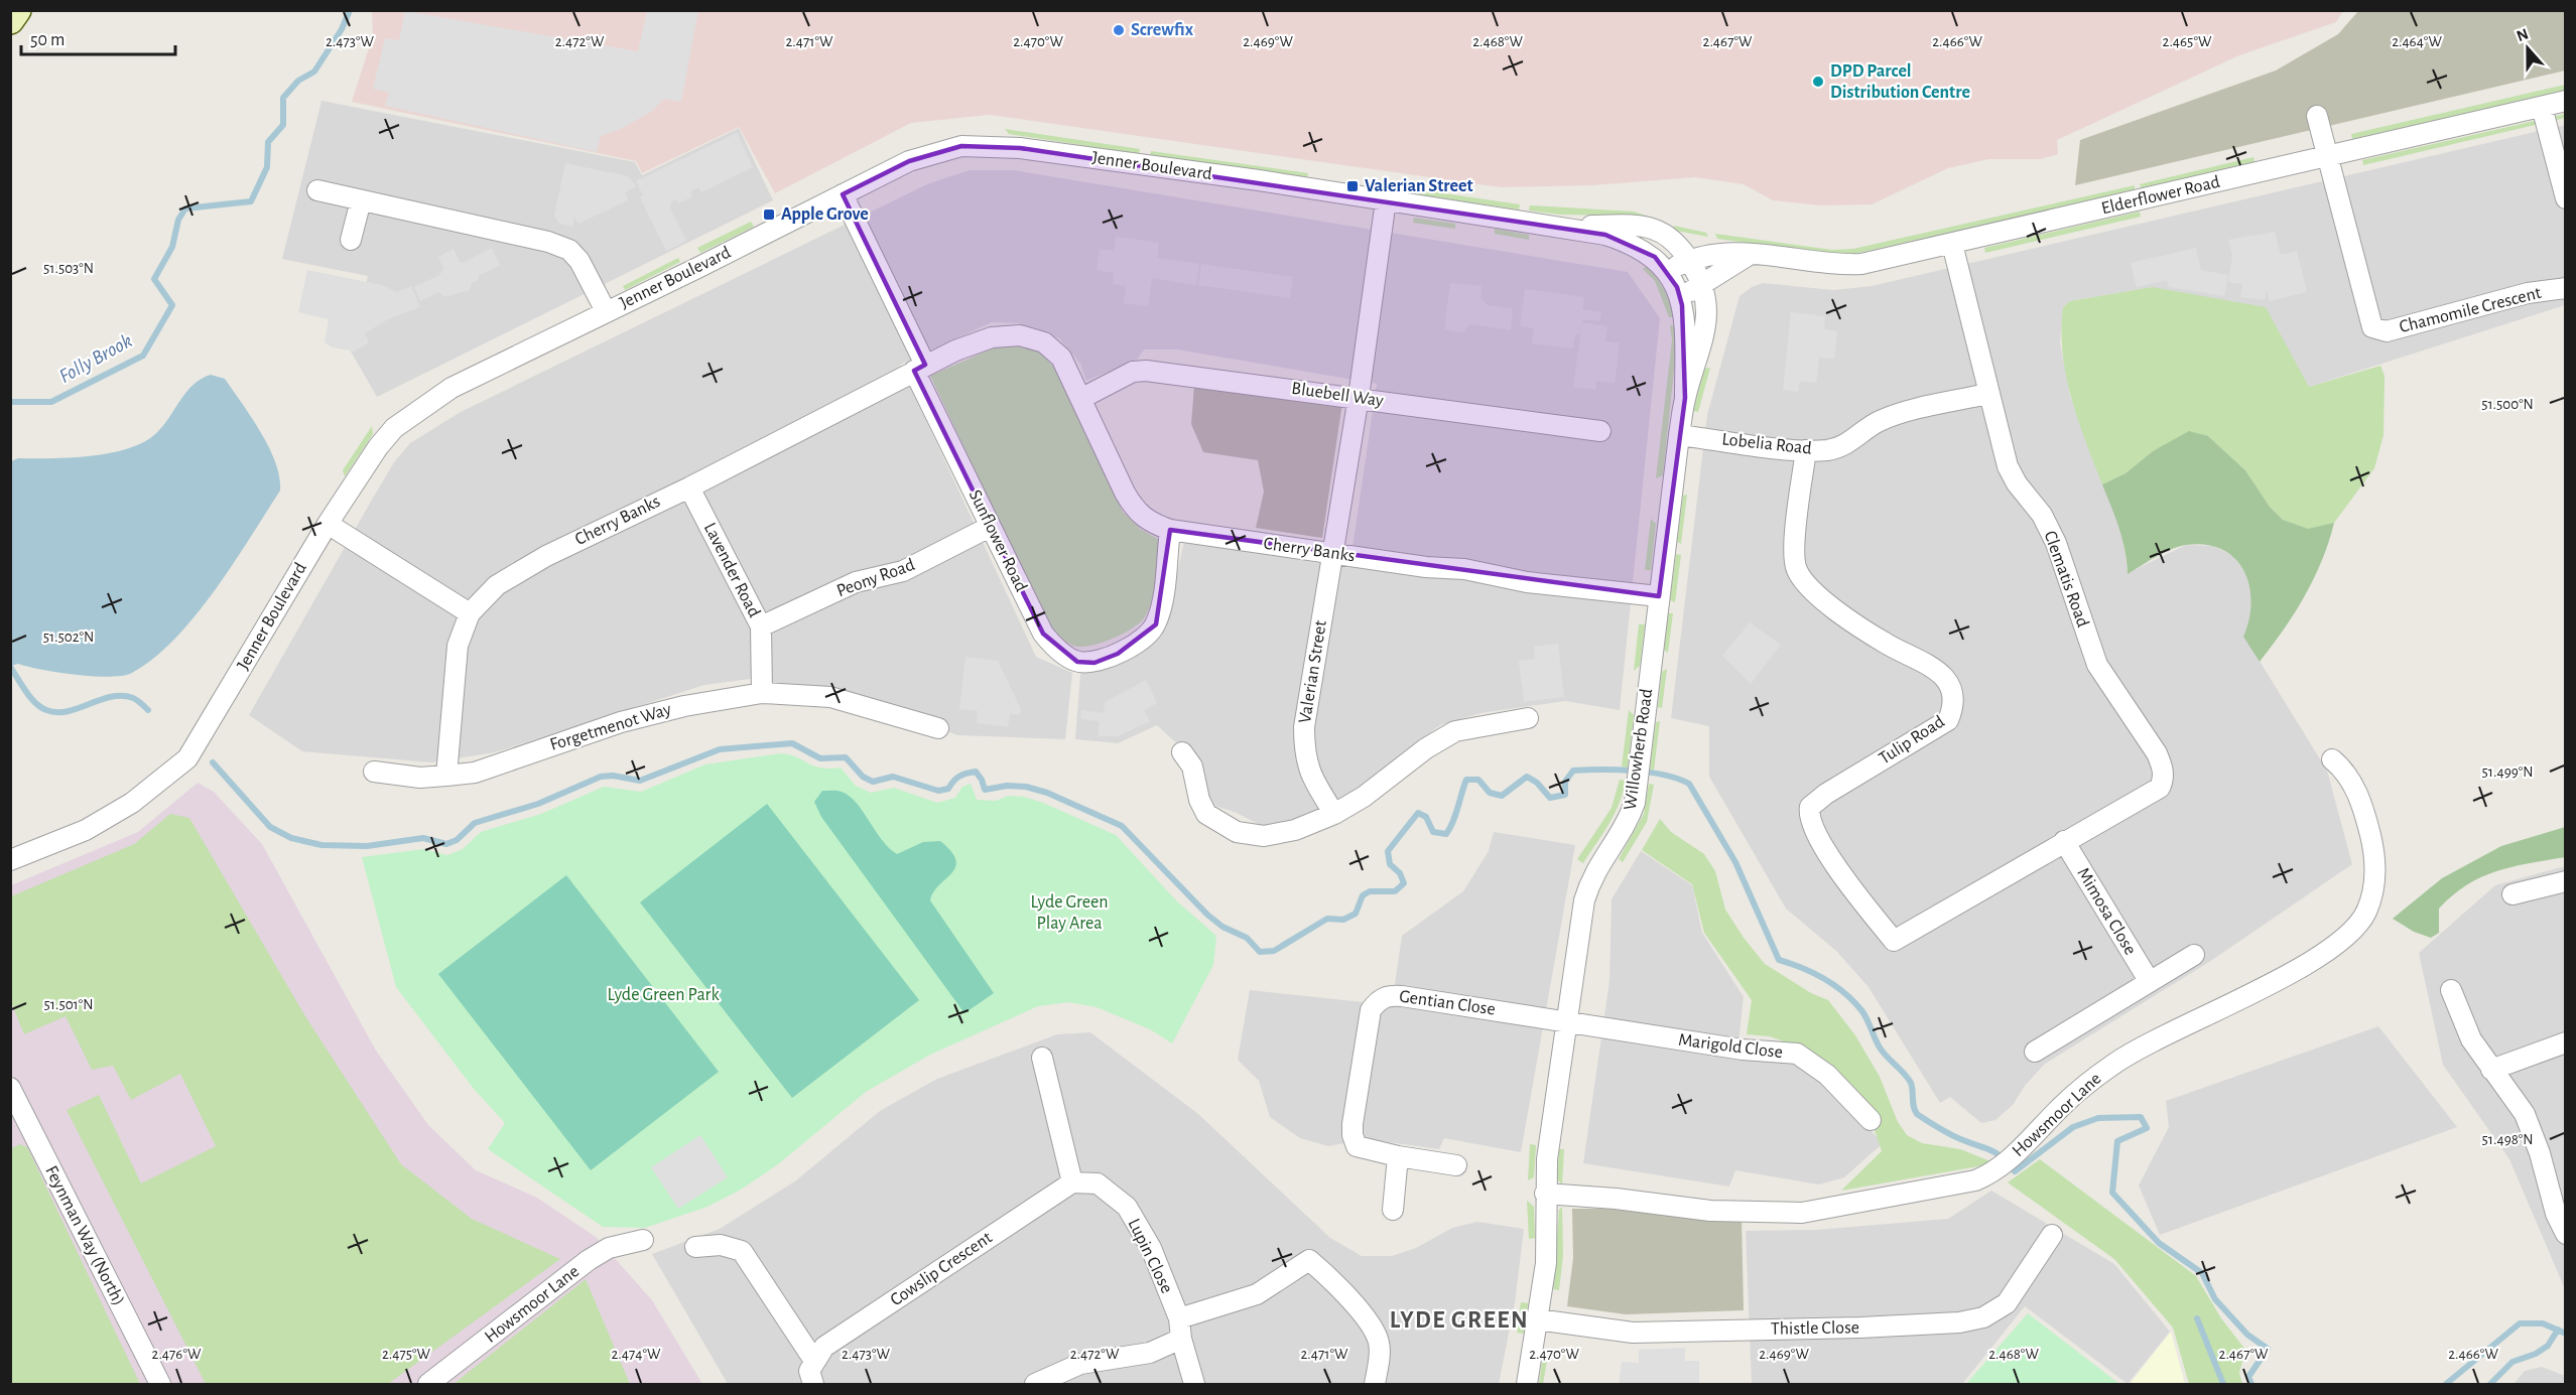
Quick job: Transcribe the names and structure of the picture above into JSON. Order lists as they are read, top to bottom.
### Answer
{
  "streets": {
    "street": [
      "Jenner Boulevard",
      "Elderflower Road",
      "Chamomile Crescent",
      "Bluebell Way",
      "Lobelia Road",
      "Cherry Banks",
      "Sunflower Road",
      "Lavender Road",
      "Peony Road",
      "Clematis Road",
      "Valerian Street",
      "Forgetmenot Way",
      "Tulip Road",
      "Willowherb Road",
      "Mimosa Close",
      "Gentian Close",
      "Marigold Close",
      "Howsmoor Lane",
      "Feynman Way (North)",
      "Lupin Close",
      "Cowslip Crescent",
      "Thistle Close"
    ]
  },
  "crossings": [
    ["Jenner Boulevard", "Elderflower Road"],
    ["Jenner Boulevard", "Valerian Street"],
    ["Jenner Boulevard", "Willowherb Road"],
    ["Elderflower Road", "Chamomile Crescent"],
    ["Elderflower Road", "Clematis Road"],
    ["Bluebell Way", "Cherry Banks"],
    ["Bluebell Way", "Valerian Street"],
    ["Lobelia Road", "Clematis Road"],
    ["Lobelia Road", "Tulip Road"],
    ["Lobelia Road", "Willowherb Road"],
    ["Cherry Banks", "Sunflower Road"],
    ["Cherry Banks", "Lavender Road"],
    ["Cherry Banks", "Valerian Street"],
    ["Cherry Banks", "Willowherb Road"],
    ["Sunflower Road", "Peony Road"],
    ["Lavender Road", "Peony Road"],
    ["Lavender Road", "Forgetmenot Way"],
    ["Clematis Road", "Tulip Road"],
    ["Clematis Road", "Mimosa Close"],
    ["Tulip Road", "Mimosa Close"],
    ["Willowherb Road", "Gentian Close"],
    ["Willowherb Road", "Marigold Close"],
    ["Willowherb Road", "Howsmoor Lane"],
    ["Willowherb Road", "Thistle Close"],
    ["Gentian Close", "Marigold Close"],
    ["Lupin Close", "Cowslip Crescent"]
  ],
  "districts": ["LYDE GREEN"],
  "water": ["Folly Brook"],
  "parks": ["Lyde Green Play Area", "Lyde Green Park"],
  "places": {
    "other": ["Screwfix", "DPD Parcel Distribution Centre"],
    "transit": ["Valerian Street", "Apple Grove"]
  },
  "scale_bar": "50 m",
  "north": "top",
  "coordinates": [
    "2.471°W",
    "2.469°W",
    "2.464°W",
    "2.473°W",
    "2.472°W",
    "2.470°W",
    "2.468°W",
    "2.467°W",
    "2.466°W",
    "2.465°W",
    "51.503°N",
    "51.500°N",
    "51.502°N",
    "51.499°N",
    "51.501°N",
    "51.498°N",
    "2.476°W",
    "2.475°W",
    "2.474°W"
  ]
}
